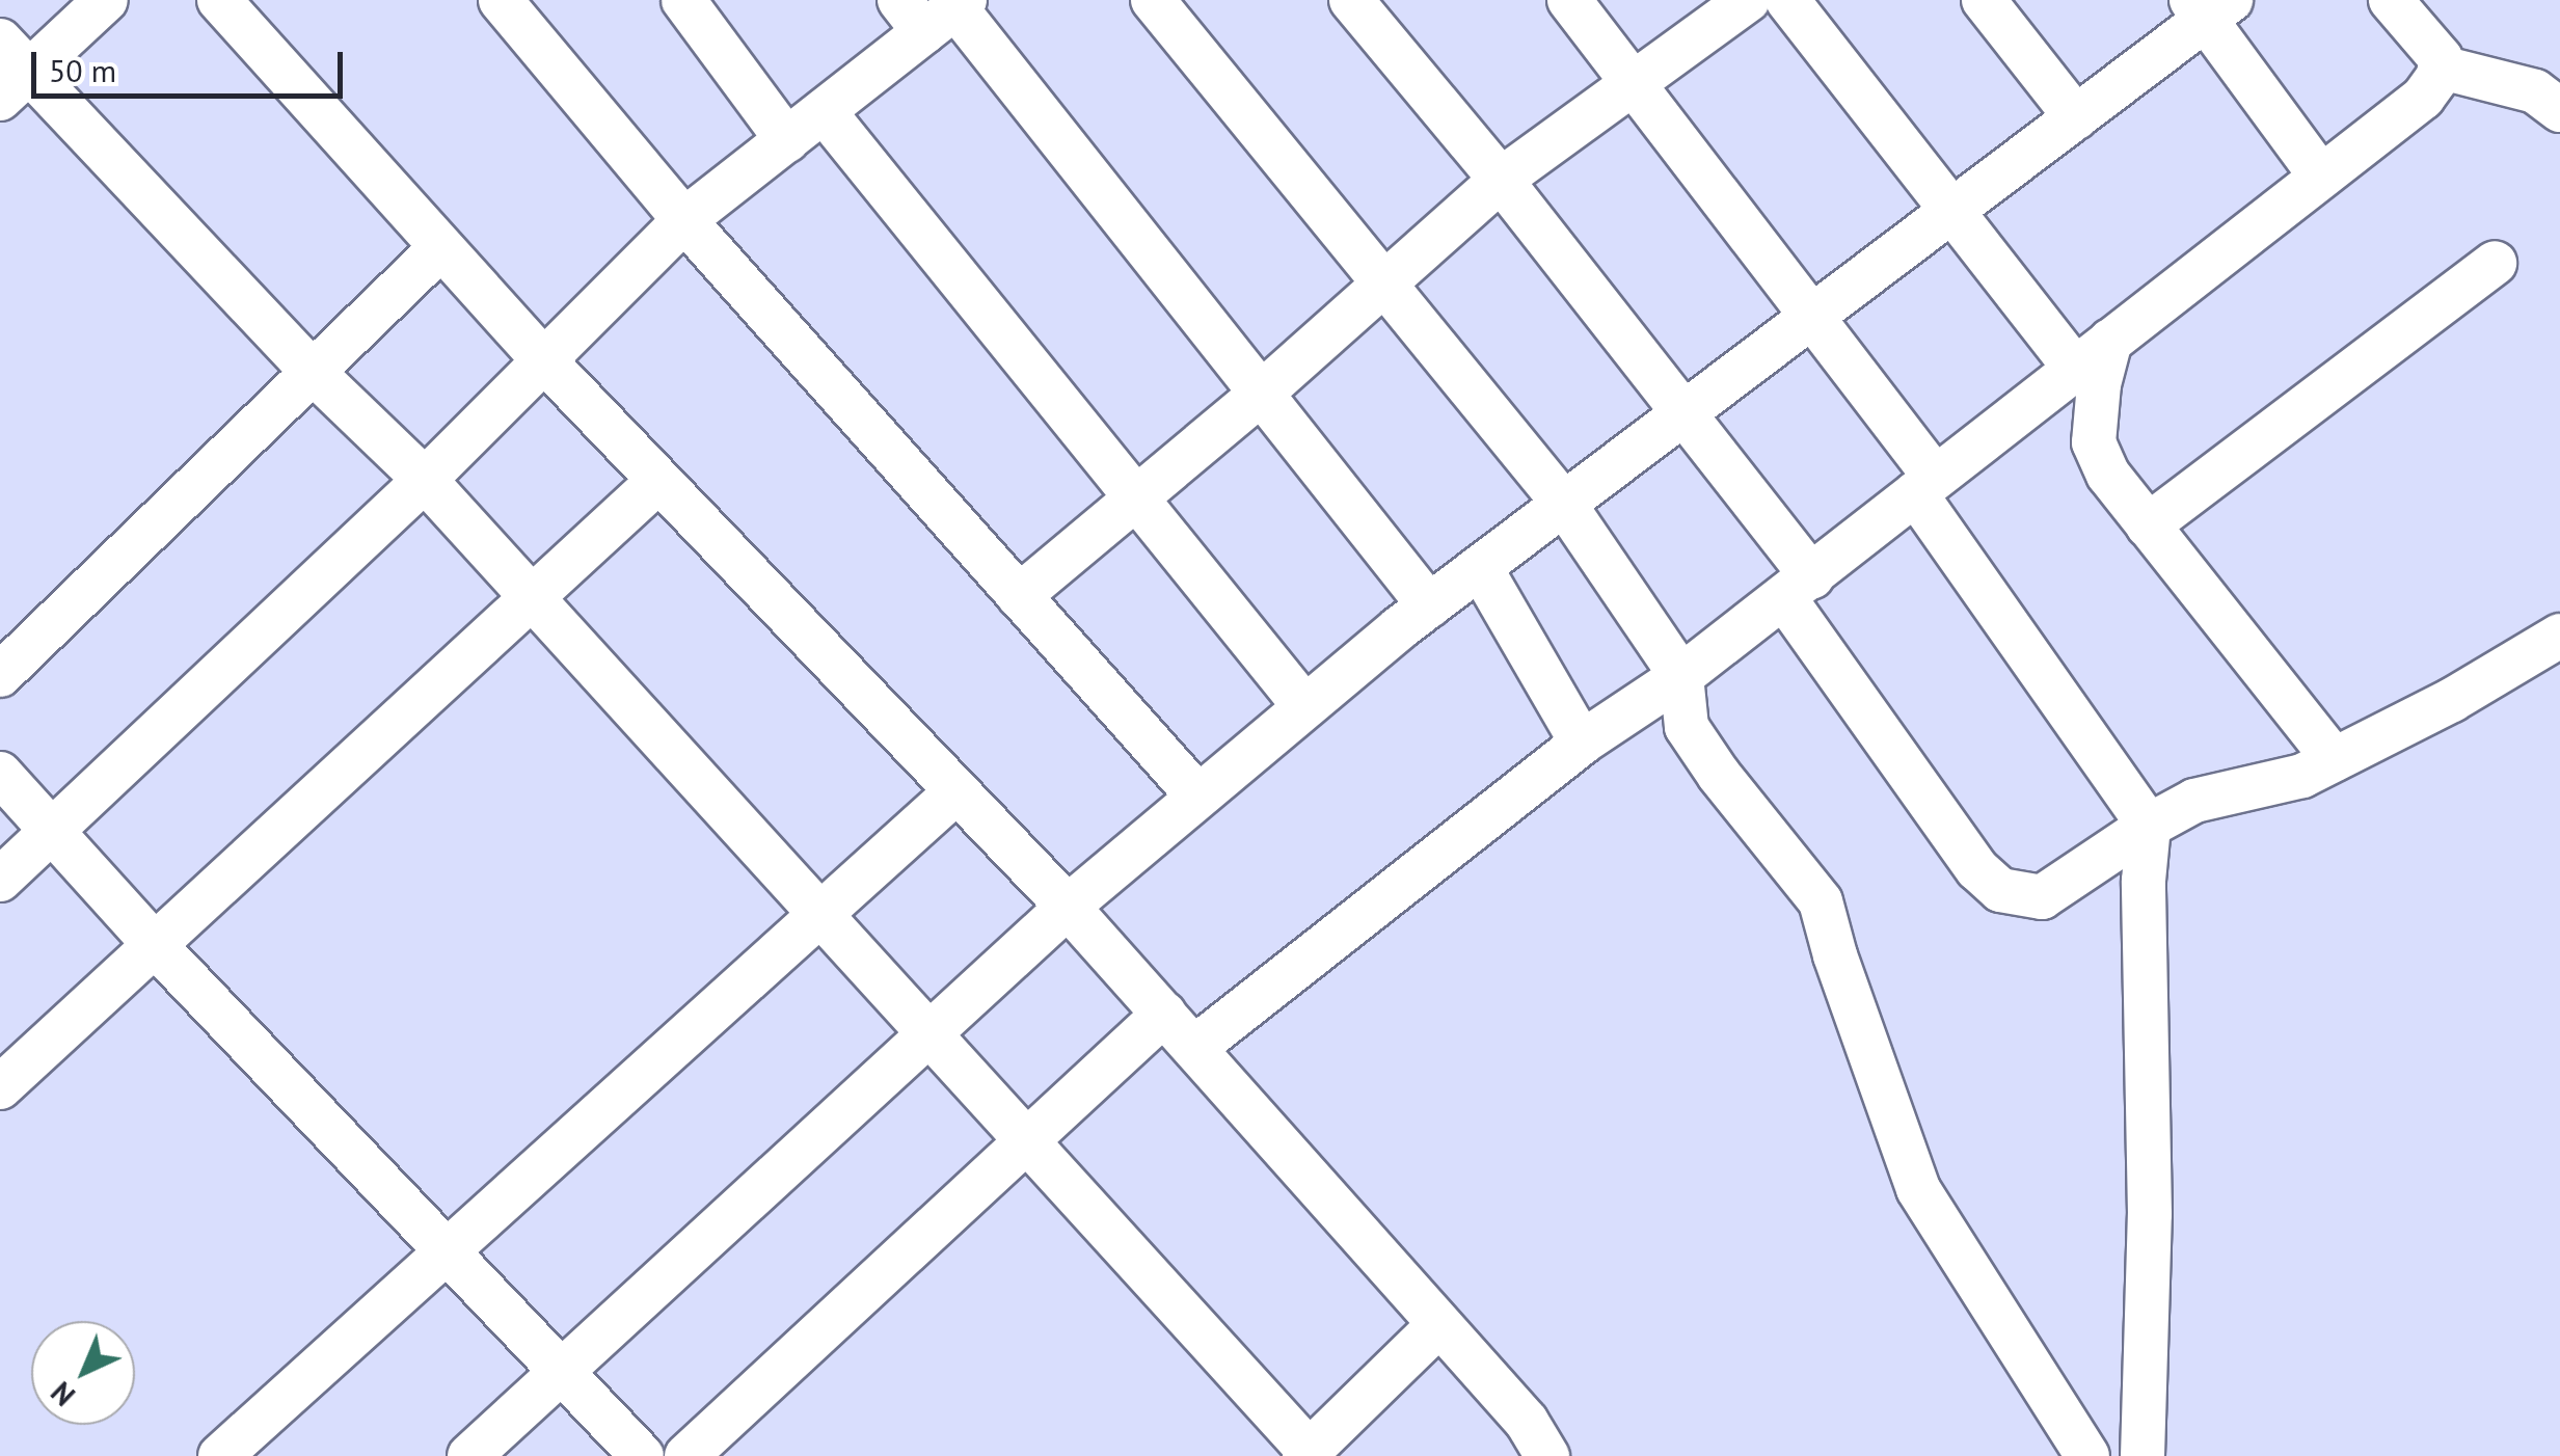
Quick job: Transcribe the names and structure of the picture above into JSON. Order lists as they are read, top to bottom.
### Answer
{
  "scale_bar": "50 m",
  "north": "bottom left"
}
